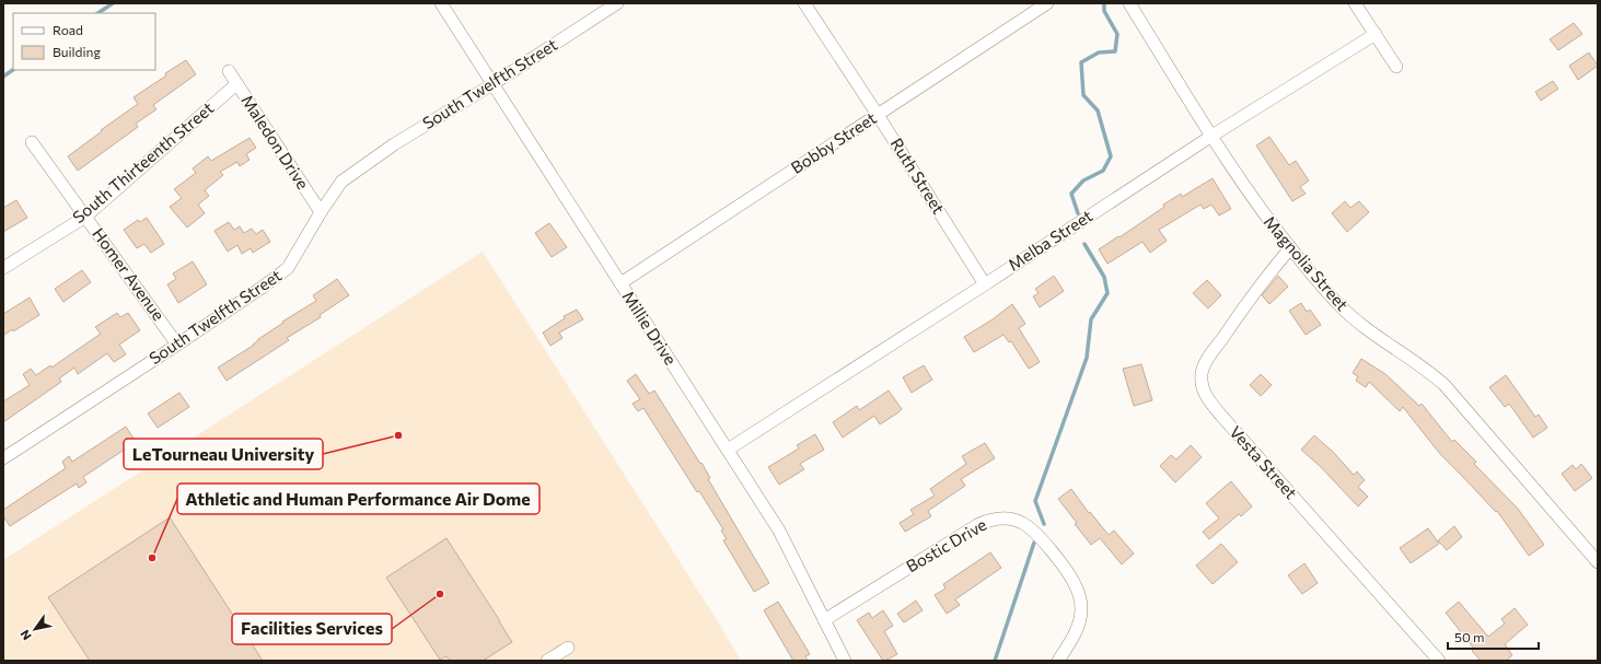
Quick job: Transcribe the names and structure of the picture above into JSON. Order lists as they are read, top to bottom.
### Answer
{
  "streets": {
    "street": [
      "South Twelfth Street",
      "Maledon Drive",
      "Bobby Street",
      "South Thirteenth Street",
      "Ruth Street",
      "Melba Street",
      "Magnolia Street",
      "Homer Avenue",
      "Millie Drive",
      "Vesta Street",
      "Bostic Drive"
    ]
  },
  "crossings": [
    ["South Twelfth Street", "Maledon Drive"],
    ["South Twelfth Street", "Homer Avenue"],
    ["South Twelfth Street", "Millie Drive"],
    ["Maledon Drive", "South Thirteenth Street"],
    ["Bobby Street", "Ruth Street"],
    ["Bobby Street", "Millie Drive"],
    ["South Thirteenth Street", "Homer Avenue"],
    ["Ruth Street", "Melba Street"],
    ["Melba Street", "Magnolia Street"],
    ["Melba Street", "Millie Drive"],
    ["Magnolia Street", "Vesta Street"],
    ["Millie Drive", "Bostic Drive"]
  ],
  "places": ["LeTourneau University", "Athletic and Human Performance Air Dome", "Facilities Services"],
  "legend": ["Road", "Building"],
  "scale_bar": "50 m",
  "north": "bottom left"
}
